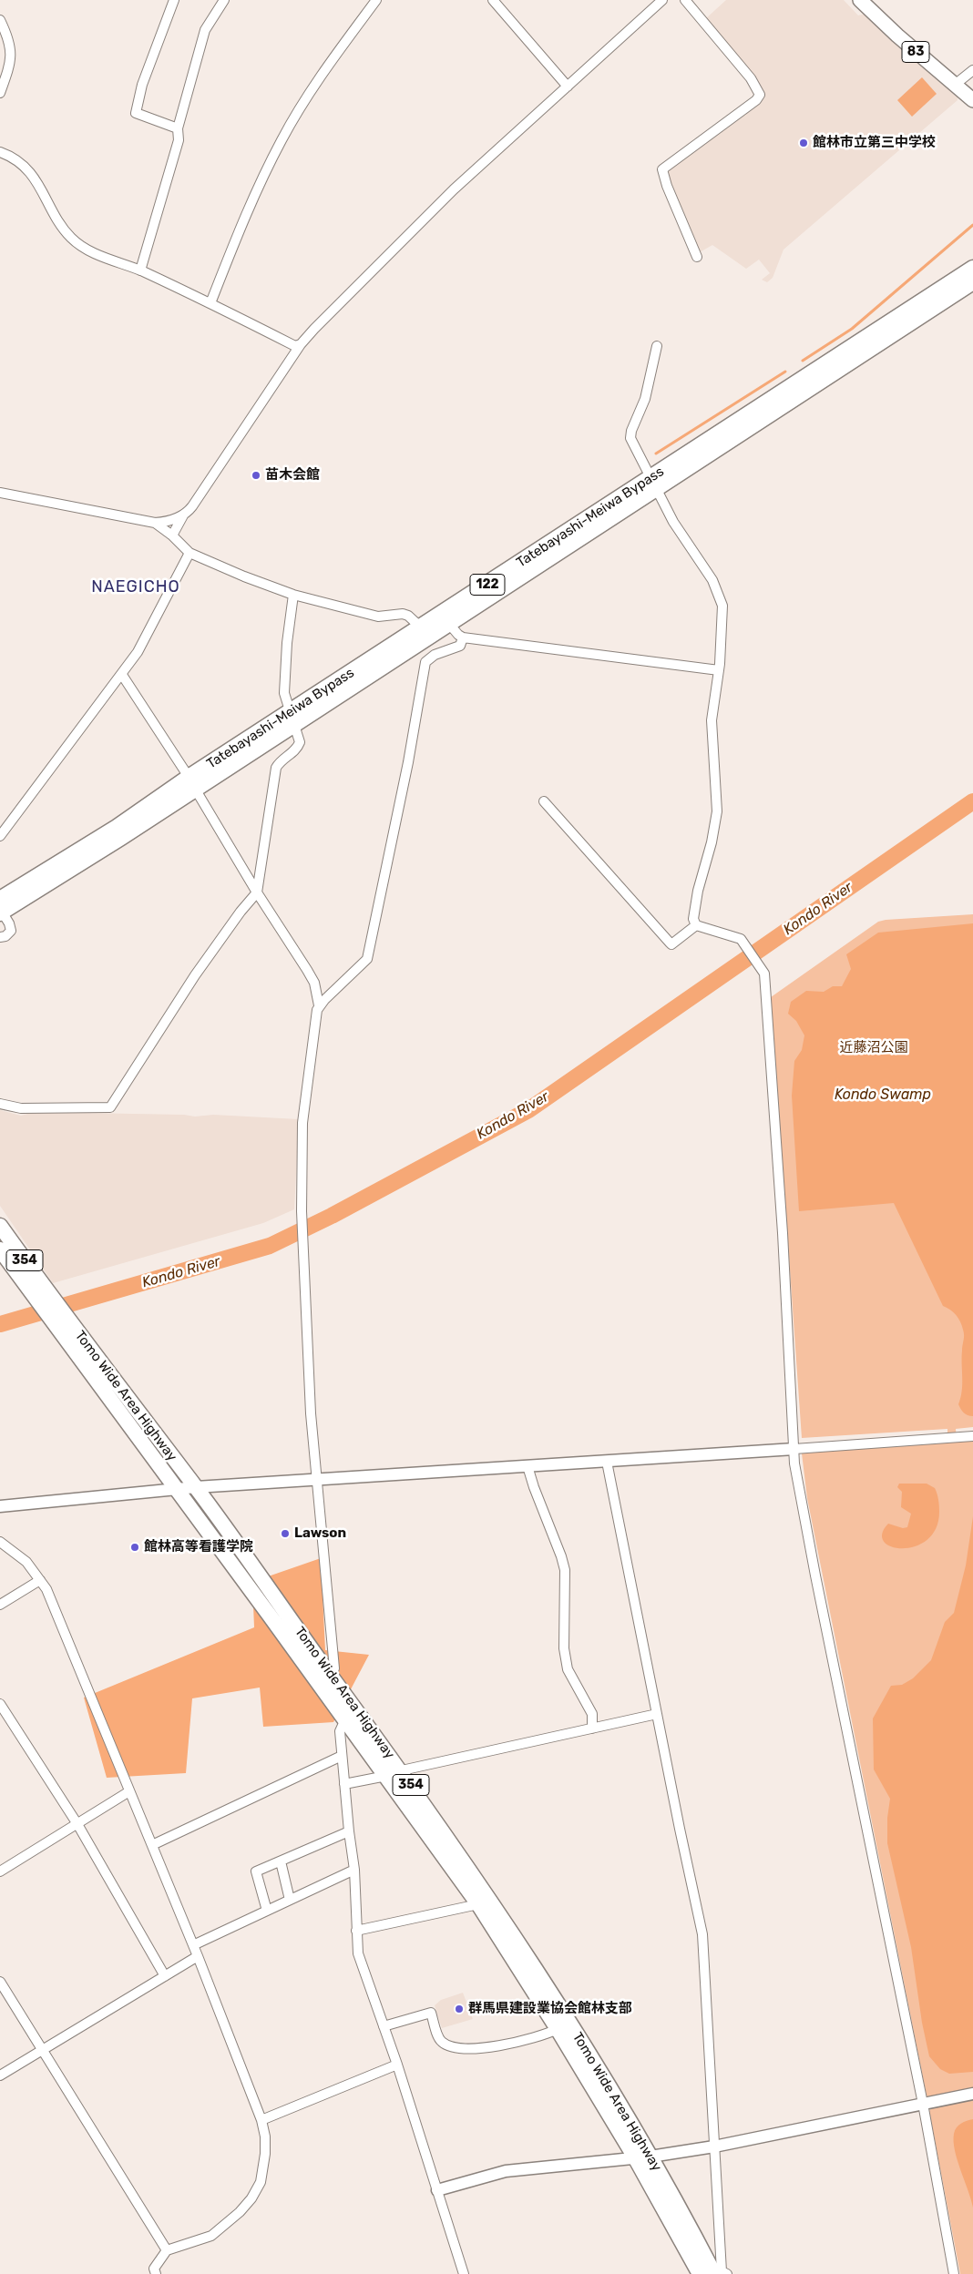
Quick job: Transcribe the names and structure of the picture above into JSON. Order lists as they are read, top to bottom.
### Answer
{
  "streets": {
    "highway": [
      "Tatebayashi-Meiwa Bypass",
      "122",
      "354",
      "Tomo Wide Area Highway"
    ],
    "main road": ["83"]
  },
  "districts": ["NAEGICHO"],
  "water": ["Kondo River", "Kondo Swamp"],
  "parks": ["近藤沼公園"],
  "places": [
    "館林市立第三中学校",
    "苗木会館",
    "Lawson",
    "館林高等看護学院",
    "群馬県建設業協会館林支部"
  ]
}
